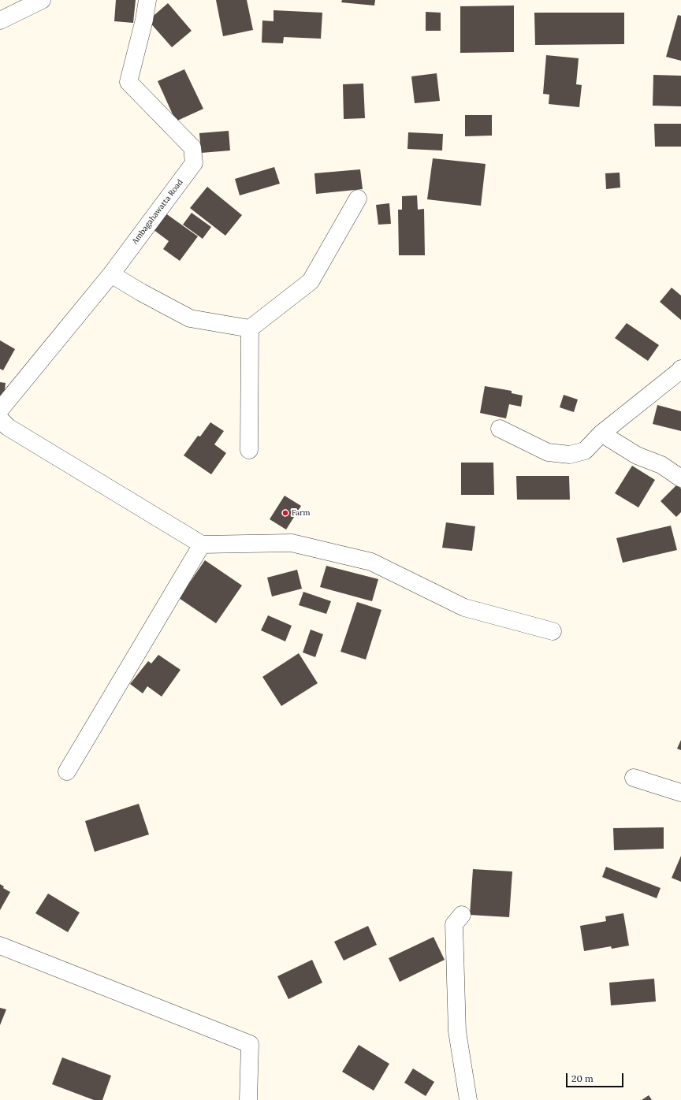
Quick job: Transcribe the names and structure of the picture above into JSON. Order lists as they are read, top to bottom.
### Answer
{
  "streets": {
    "street": ["Ambagahawatta Road"]
  },
  "places": ["Farm"],
  "scale_bar": "20 m"
}
